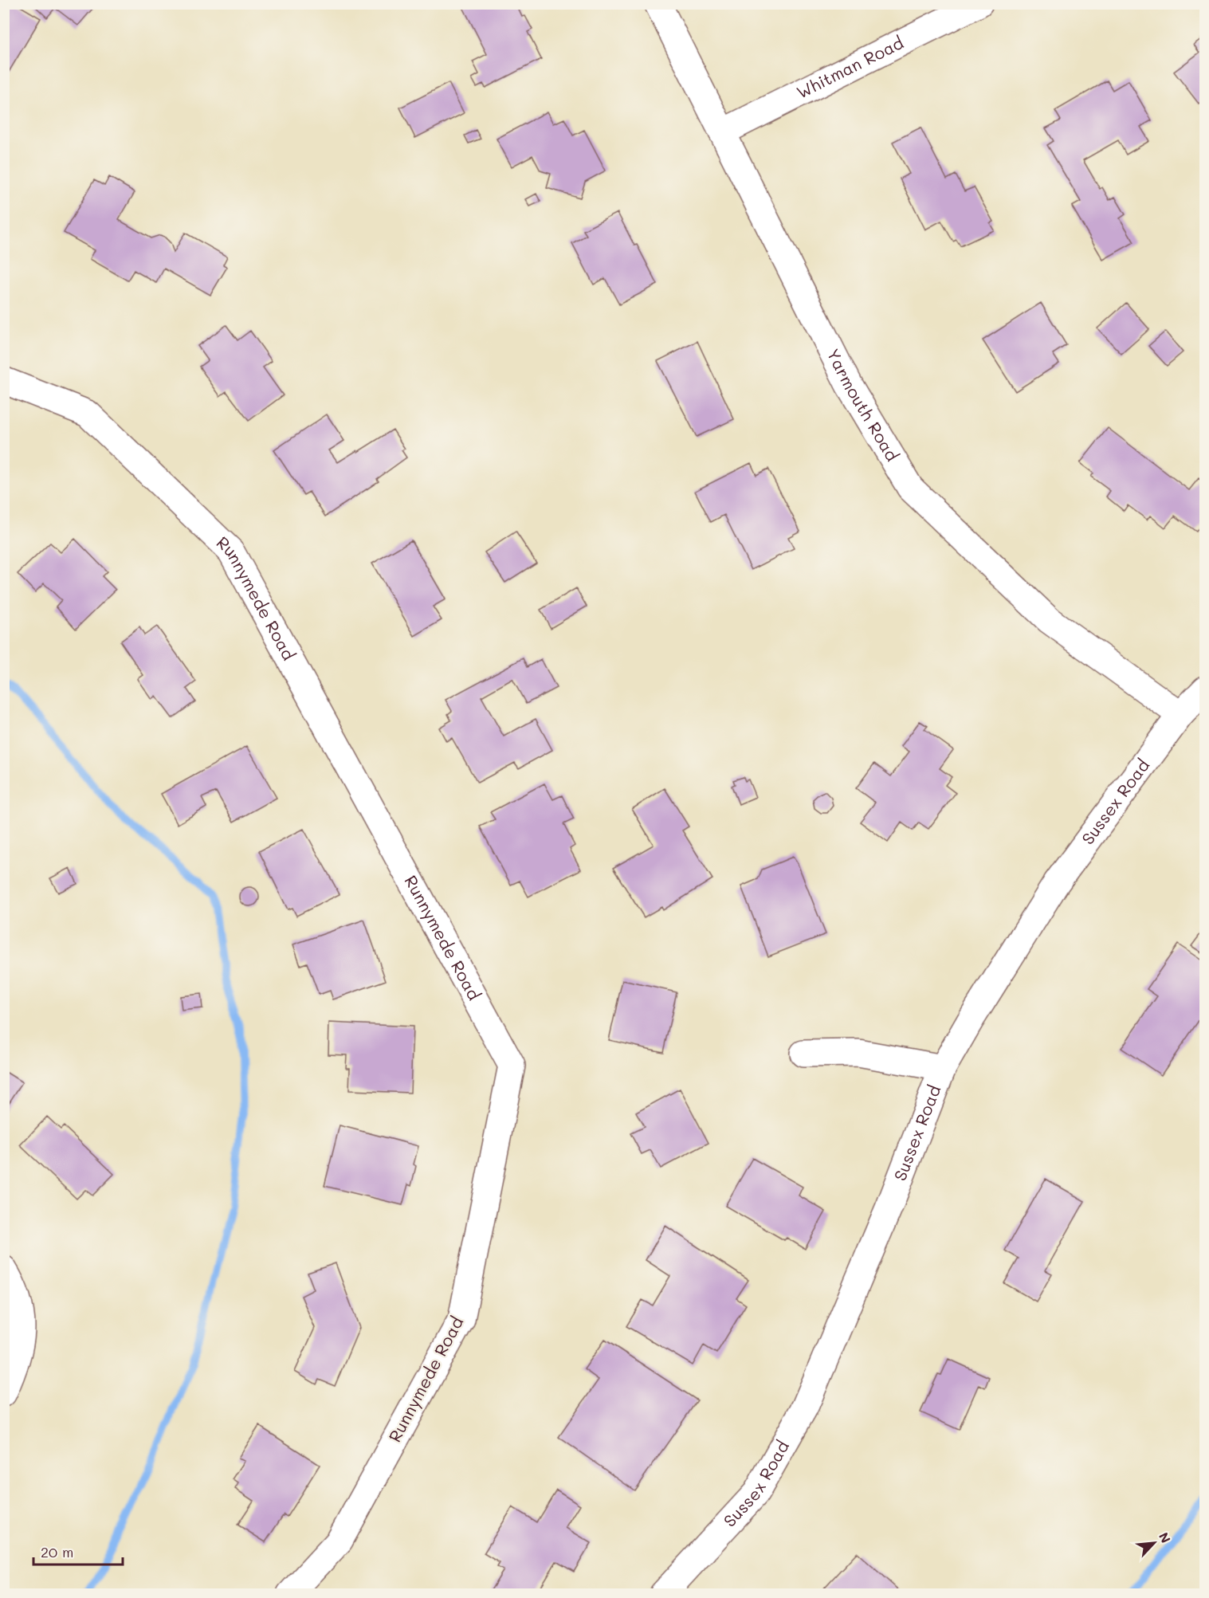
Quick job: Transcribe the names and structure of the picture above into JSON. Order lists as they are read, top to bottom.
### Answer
{
  "streets": {
    "street": [
      "Whitman Road",
      "Yarmouth Road",
      "Runnymede Road",
      "Sussex Road"
    ]
  },
  "crossings": [
    ["Whitman Road", "Yarmouth Road"],
    ["Yarmouth Road", "Sussex Road"]
  ],
  "scale_bar": "20 m",
  "north": "top right"
}
